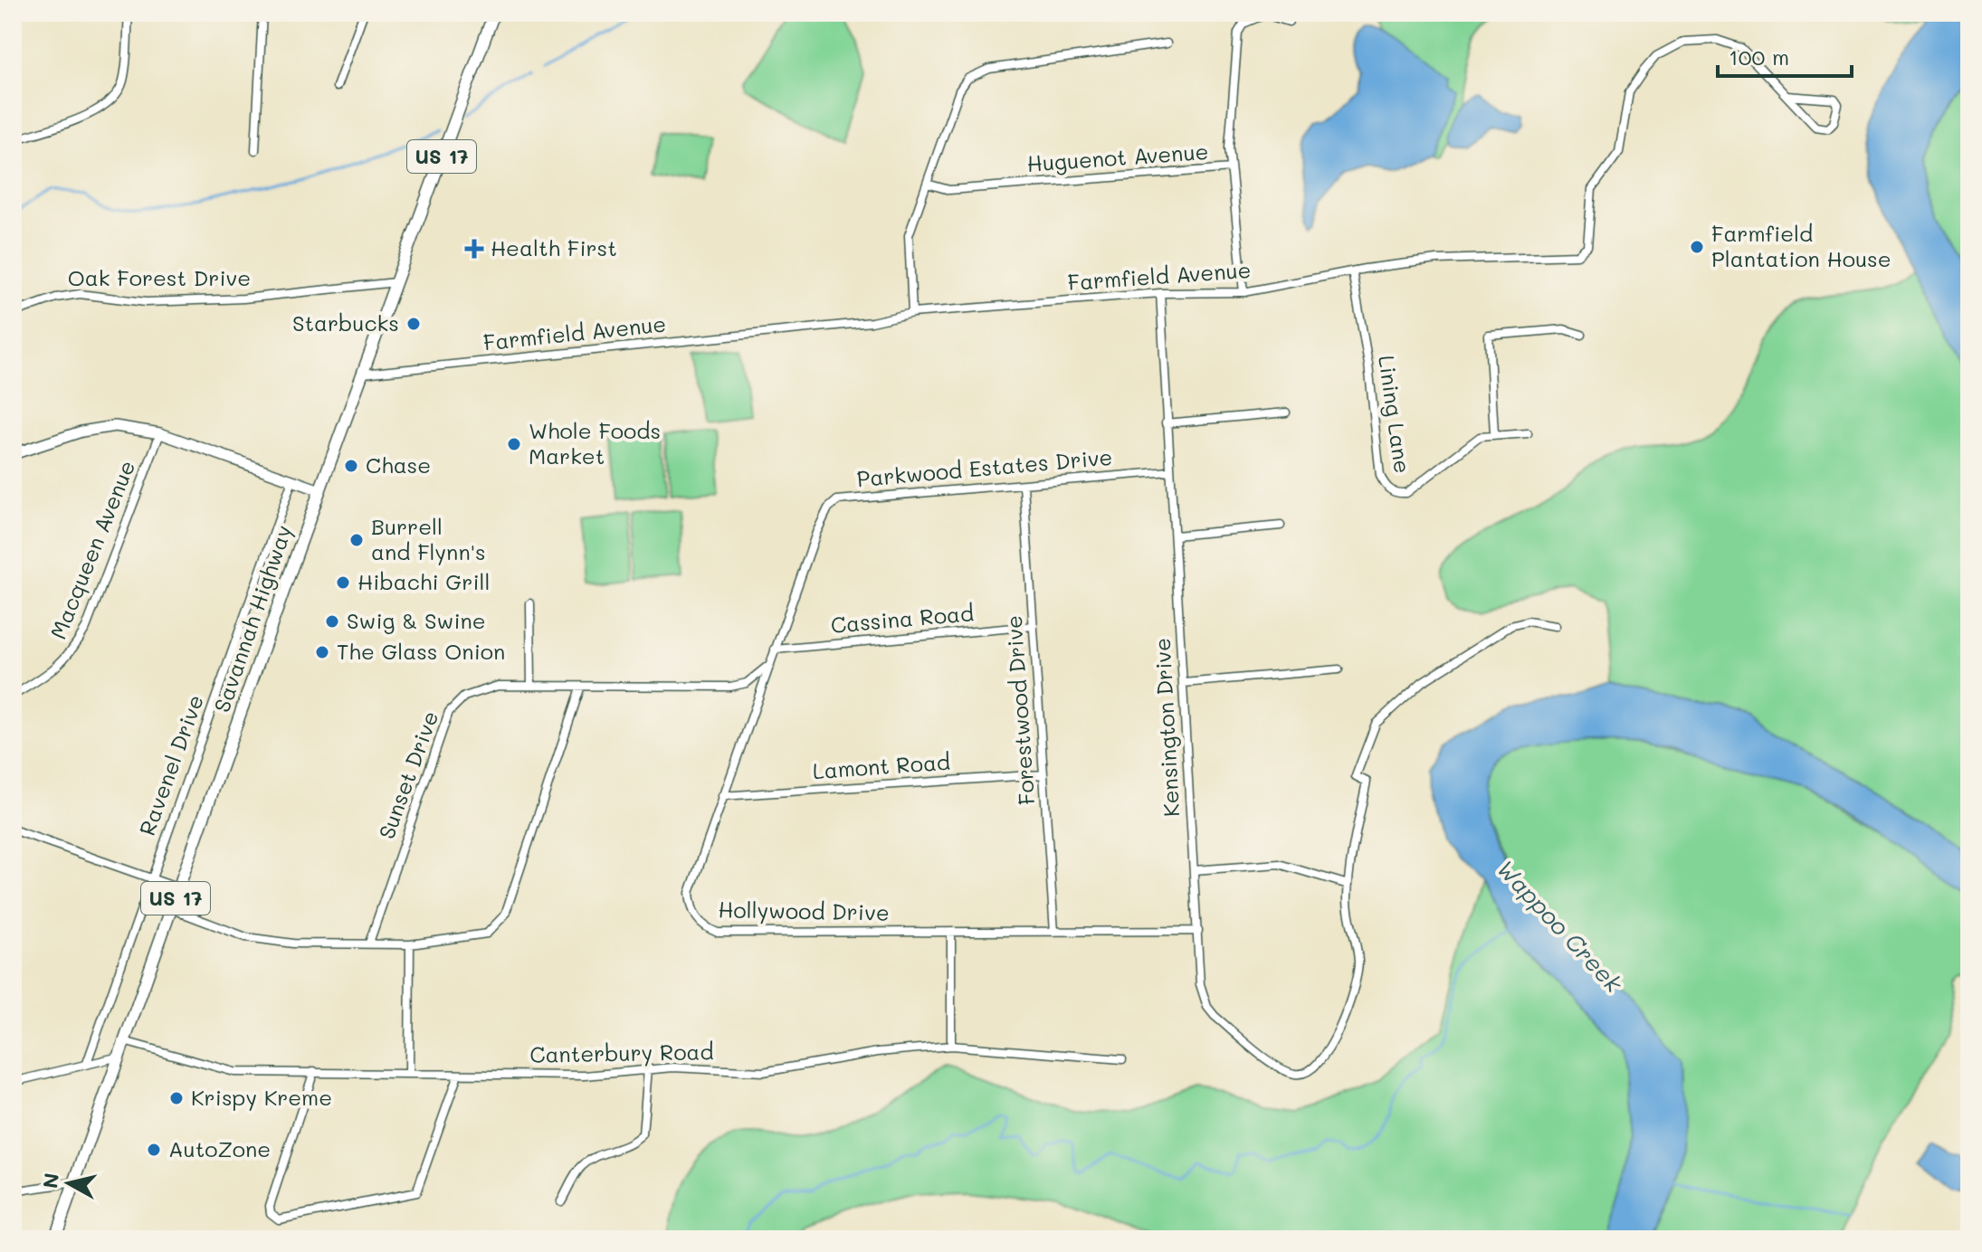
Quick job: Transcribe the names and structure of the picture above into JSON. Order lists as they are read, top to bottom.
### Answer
{
  "streets": {
    "highway": ["US 17", "Savannah Highway"],
    "street": [
      "Huguenot Avenue",
      "Farmfield Avenue",
      "Oak Forest Drive",
      "Lining Lane",
      "Parkwood Estates Drive",
      "Macqueen Avenue",
      "Cassina Road",
      "Forestwood Drive",
      "Kensington Drive",
      "Ravenel Drive",
      "Lamont Road",
      "Sunset Drive",
      "Hollywood Drive",
      "Canterbury Road"
    ]
  },
  "crossings": [
    ["Huguenot Avenue", "Farmfield Avenue"],
    ["Farmfield Avenue", "Lining Lane"],
    ["Farmfield Avenue", "Savannah Highway"],
    ["Farmfield Avenue", "Kensington Drive"],
    ["Oak Forest Drive", "Savannah Highway"],
    ["Parkwood Estates Drive", "Cassina Road"],
    ["Parkwood Estates Drive", "Forestwood Drive"],
    ["Parkwood Estates Drive", "Kensington Drive"],
    ["Parkwood Estates Drive", "Hollywood Drive"],
    ["Savannah Highway", "Canterbury Road"],
    ["Cassina Road", "Forestwood Drive"],
    ["Cassina Road", "Hollywood Drive"],
    ["Forestwood Drive", "Lamont Road"],
    ["Forestwood Drive", "Hollywood Drive"],
    ["Kensington Drive", "Hollywood Drive"],
    ["Lamont Road", "Hollywood Drive"],
    ["Sunset Drive", "Hollywood Drive"]
  ],
  "water": ["Wappoo Creek"],
  "places": {
    "other": [
      "Farmfield Plantation House",
      "Starbucks",
      "Whole Foods Market",
      "Chase",
      "Burrell and Flynn's",
      "Hibachi Grill",
      "Swig & Swine",
      "The Glass Onion",
      "Krispy Kreme",
      "AutoZone"
    ],
    "health": ["Health First"]
  },
  "scale_bar": "100 m",
  "north": "left"
}
